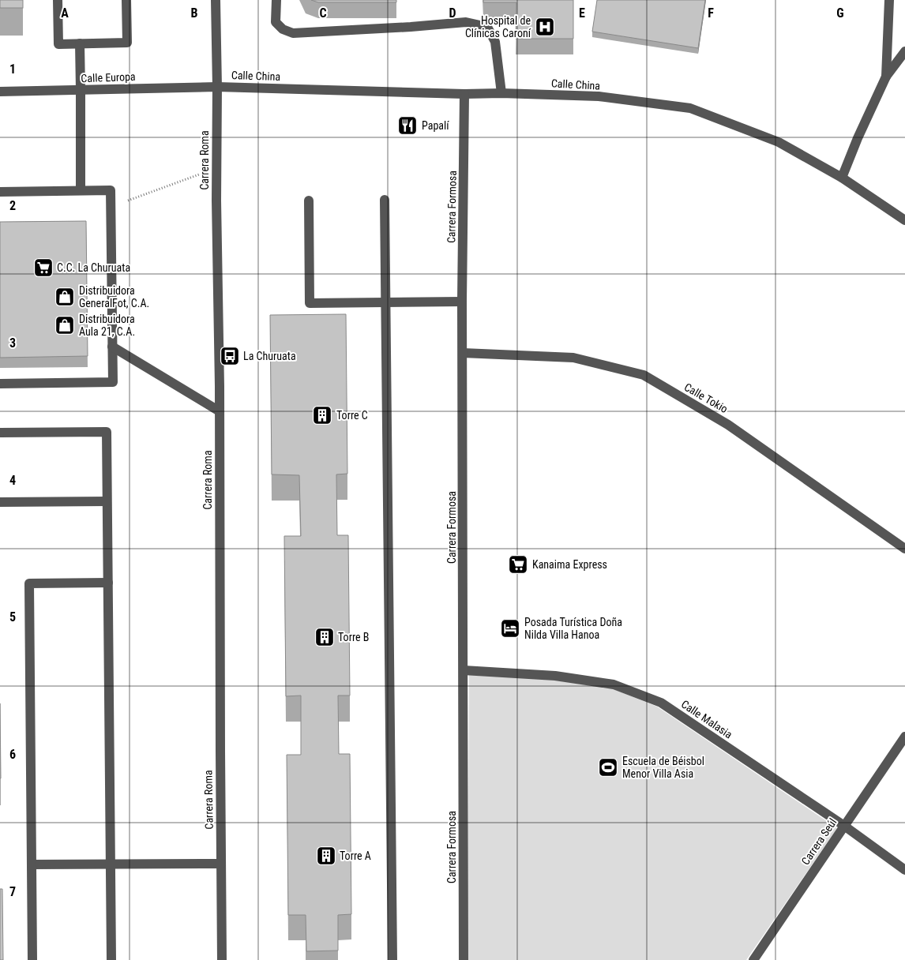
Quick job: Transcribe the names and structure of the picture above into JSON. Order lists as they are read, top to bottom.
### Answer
{
  "streets": {
    "street": [
      "Calle China",
      "Calle Europa",
      "Carrera Roma",
      "Carrera Formosa",
      "Calle Tokio",
      "Calle Malasia",
      "Carrera Seúl"
    ]
  },
  "crossings": [
    ["Calle China", "Calle Europa"],
    ["Calle China", "Carrera Roma"],
    ["Calle China", "Carrera Formosa"],
    ["Calle Europa", "Carrera Roma"],
    ["Carrera Formosa", "Calle Tokio"],
    ["Carrera Formosa", "Calle Malasia"],
    ["Calle Malasia", "Carrera Seúl"]
  ],
  "places": {
    "hospital": ["Hospital de Clínicas Caroní"],
    "restaurant": ["Papalí"],
    "supermarket": ["C.C. La Churuata", "Kanaima Express"],
    "shop": ["Distribuidora GeneralFot, C.A.", "Distribuidora Aula 21, C.A."],
    "bus stop": ["La Churuata"],
    "building": ["Torre C", "Torre B", "Torre A"],
    "hotel": ["Posada Turística Doña Nilda Villa Hanoa"],
    "sports": ["Escuela de Béisbol Menor Villa Asia"]
  },
  "grid": {
    "columns": [
      "A",
      "B",
      "C",
      "D",
      "E",
      "F",
      "G"
    ],
    "rows": [
      "1",
      "2",
      "3",
      "4",
      "5",
      "6",
      "7"
    ]
  }
}
